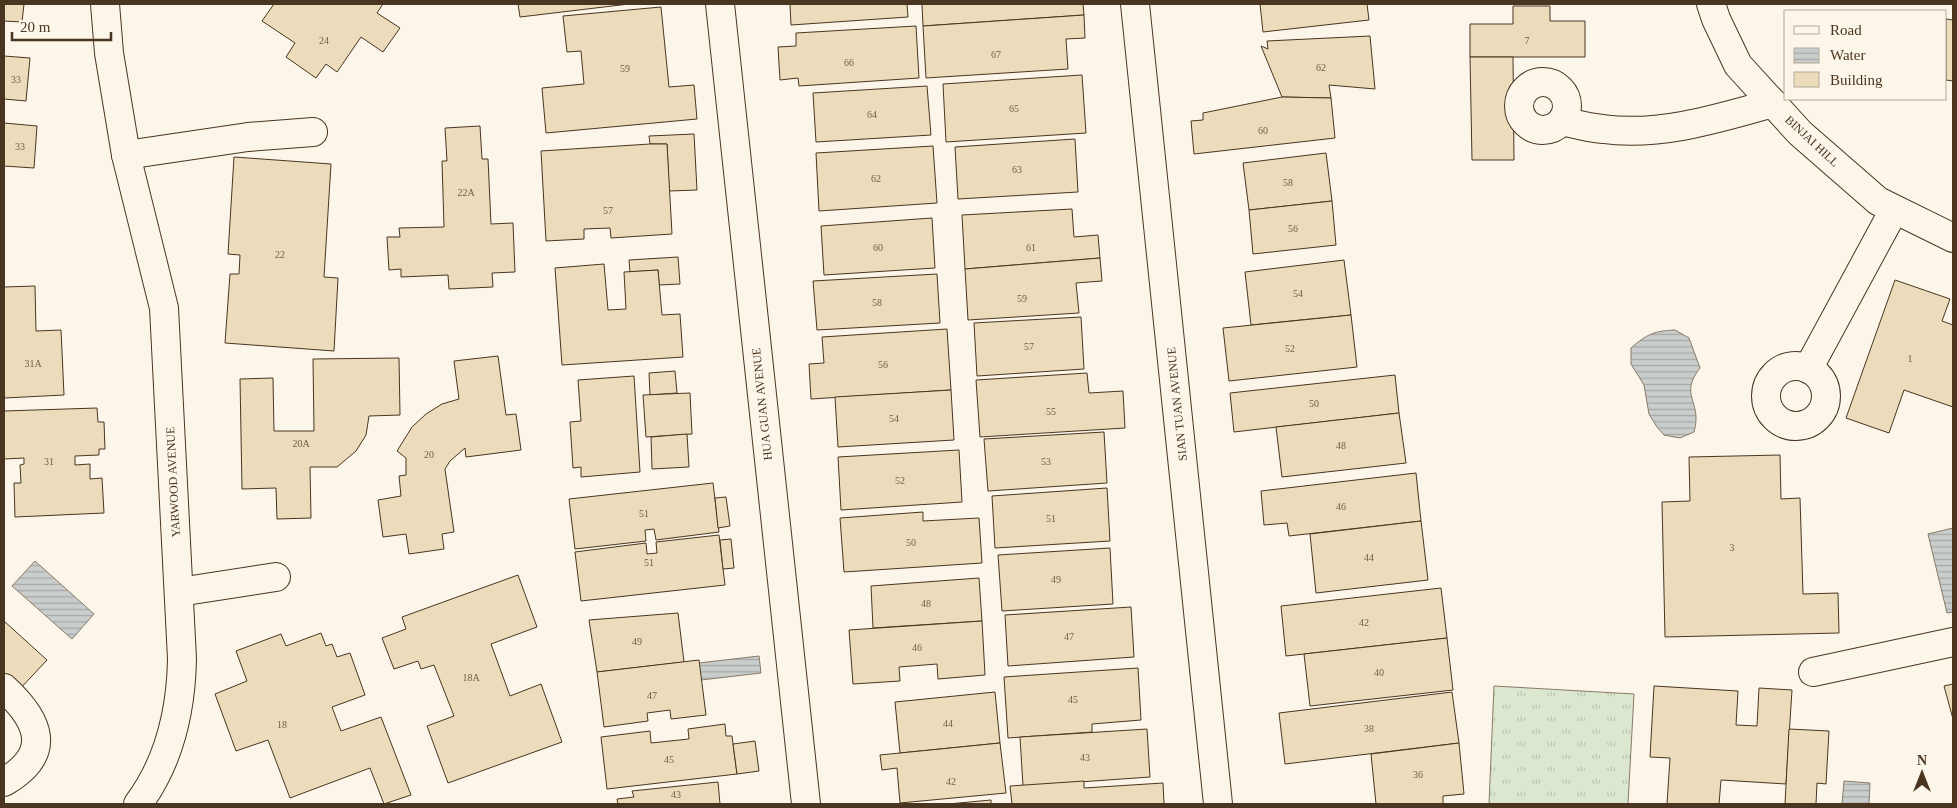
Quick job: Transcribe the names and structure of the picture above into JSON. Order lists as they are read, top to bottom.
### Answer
{
  "streets": {
    "street": [
      "BINJAI HILL",
      "HUA GUAN AVENUE",
      "SIAN TUAN AVENUE",
      "YARWOOD AVENUE"
    ]
  },
  "house_numbers": [
    "24",
    "7",
    "67",
    "66",
    "62",
    "59",
    "33",
    "65",
    "64",
    "60",
    "33",
    "63",
    "62",
    "58",
    "22A",
    "57",
    "56",
    "60",
    "61",
    "22",
    "54",
    "59",
    "58",
    "57",
    "52",
    "1",
    "31A",
    "56",
    "50",
    "55",
    "54",
    "20A",
    "48",
    "20",
    "31",
    "53",
    "52",
    "46",
    "51",
    "51",
    "50",
    "3",
    "44",
    "51",
    "49",
    "48",
    "42",
    "47",
    "49",
    "46",
    "40",
    "18A",
    "47",
    "45",
    "44",
    "18",
    "38",
    "43",
    "45",
    "36",
    "42",
    "43"
  ],
  "legend": ["Road", "Water", "Building"],
  "scale_bar": "20 m",
  "north": "top"
}
